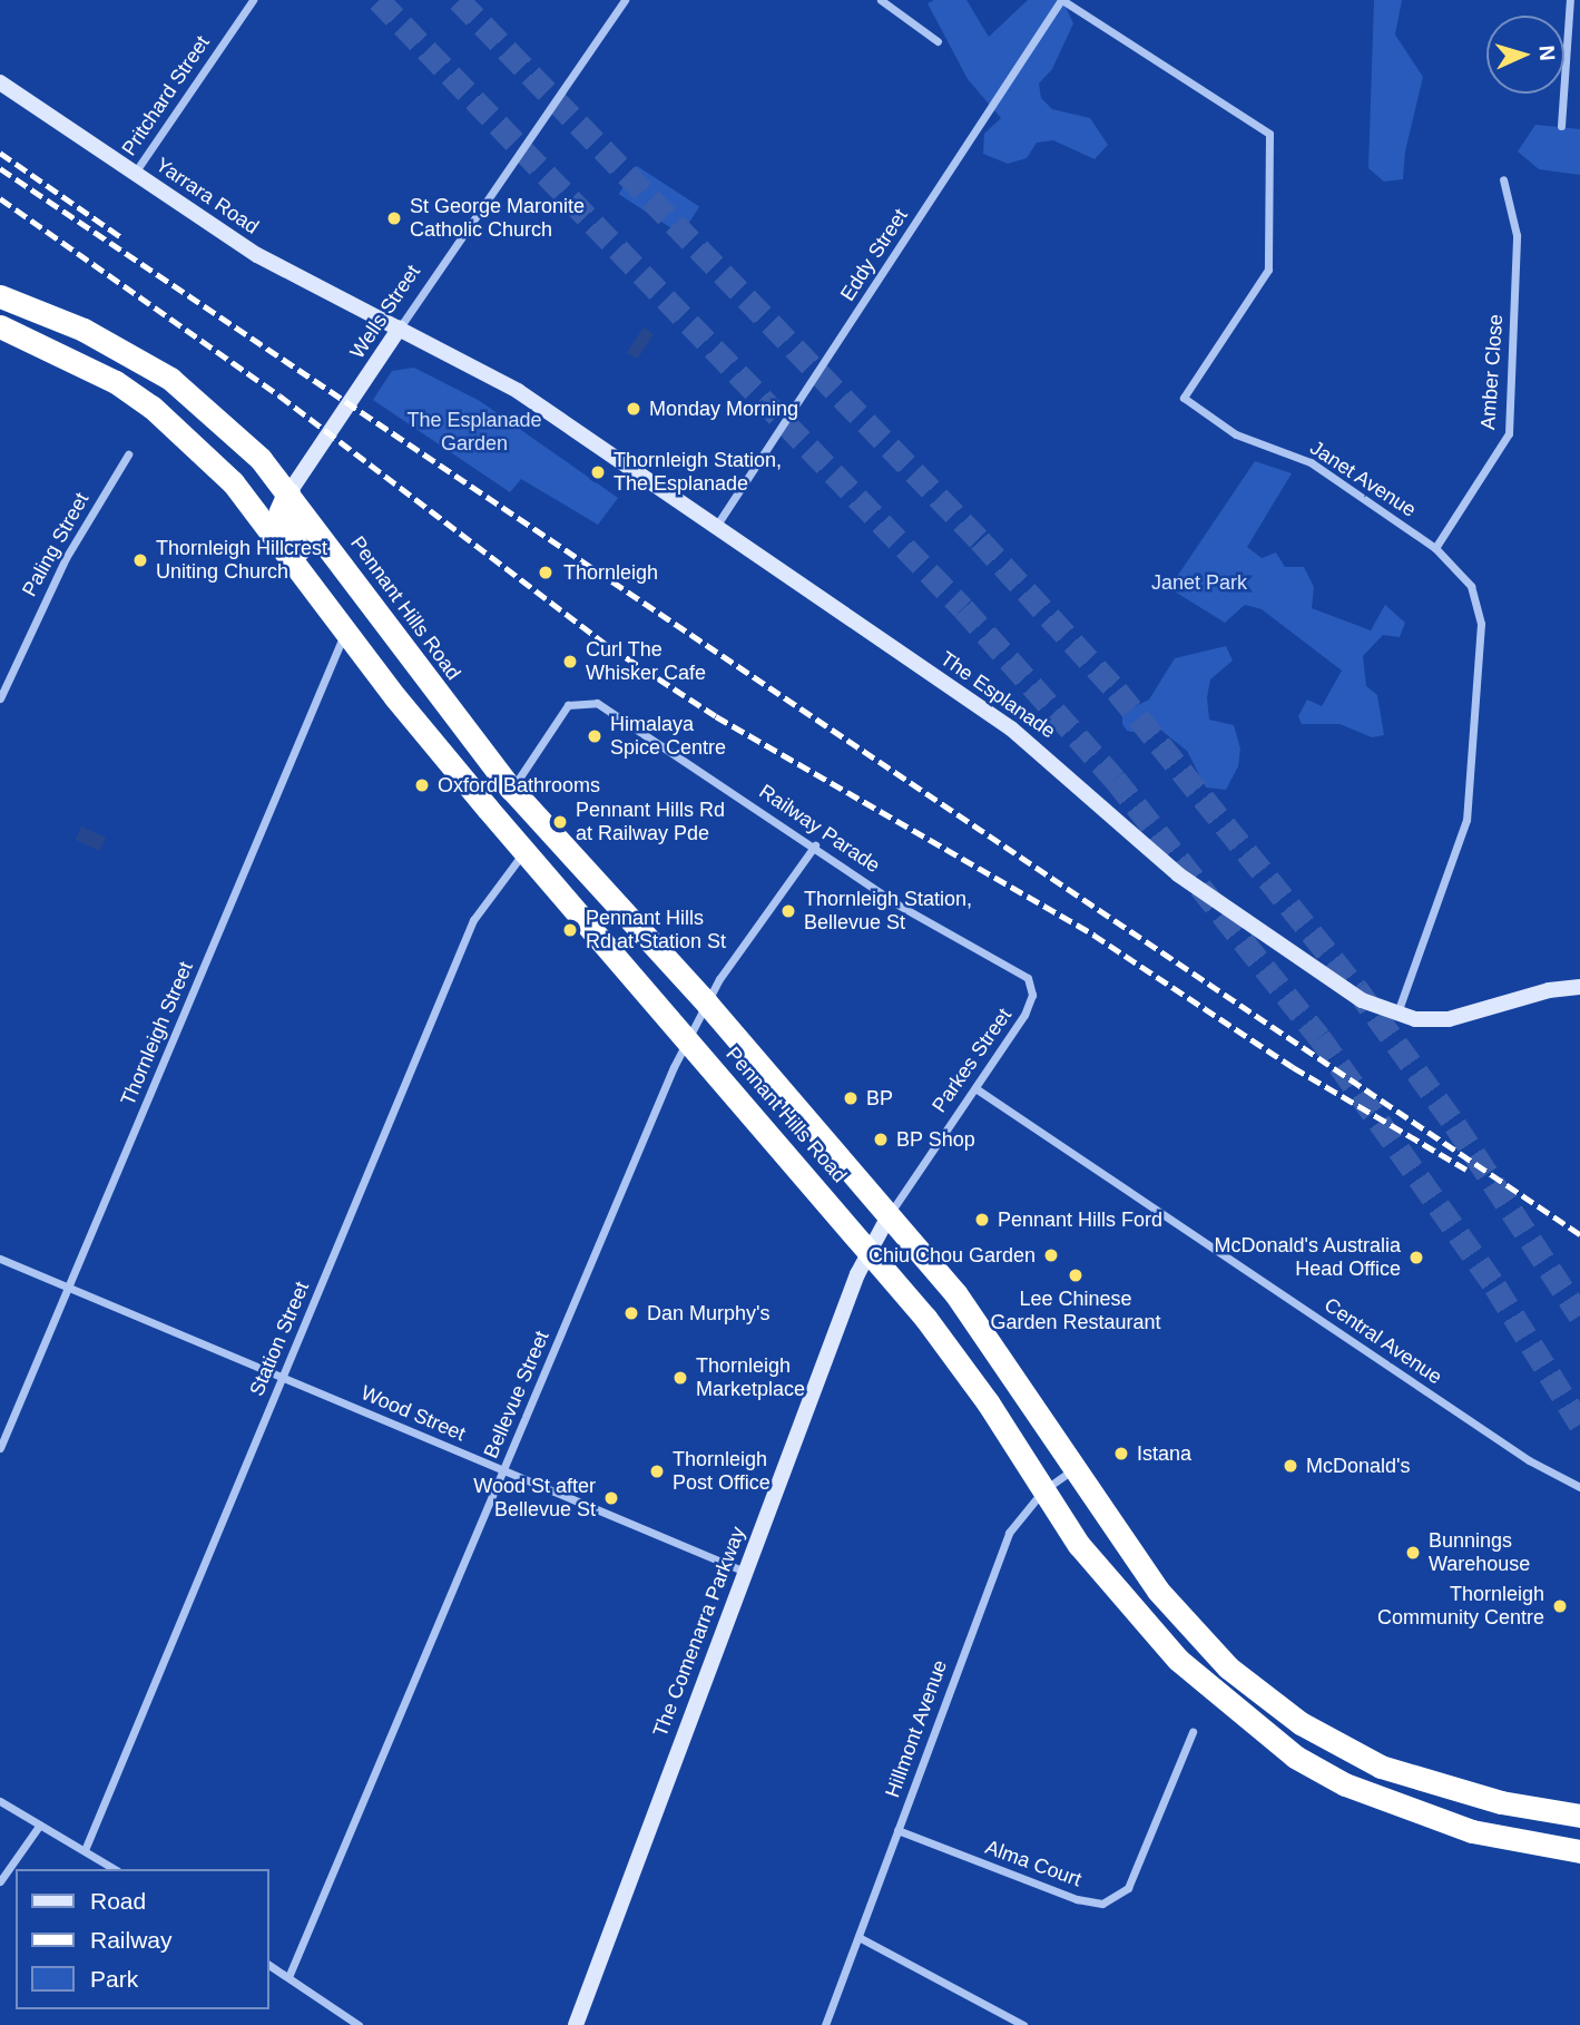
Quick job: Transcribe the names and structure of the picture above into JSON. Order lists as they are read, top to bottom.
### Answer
{
  "streets": {
    "highway": ["Pennant Hills Road"],
    "main road": [
      "Yarrara Road",
      "Wells Street",
      "The Esplanade",
      "The Comenarra Parkway"
    ],
    "street": [
      "Pritchard Street",
      "Eddy Street",
      "Amber Close",
      "Janet Avenue",
      "Paling Street",
      "Railway Parade",
      "Thornleigh Street",
      "Parkes Street",
      "Station Street",
      "Central Avenue",
      "Bellevue Street",
      "Wood Street",
      "Hillmont Avenue",
      "Alma Court"
    ]
  },
  "crossings": [
    ["Pritchard Street", "Yarrara Road"],
    ["Yarrara Road", "Wells Street"],
    ["Yarrara Road", "The Esplanade"],
    ["Eddy Street", "Janet Avenue"],
    ["Eddy Street", "The Esplanade"],
    ["Wells Street", "Pennant Hills Road"],
    ["Wells Street", "The Esplanade"],
    ["Amber Close", "Janet Avenue"],
    ["Janet Avenue", "The Esplanade"],
    ["Pennant Hills Road", "Railway Parade"],
    ["Pennant Hills Road", "Thornleigh Street"],
    ["Pennant Hills Road", "Parkes Street"],
    ["Pennant Hills Road", "Station Street"],
    ["Pennant Hills Road", "Bellevue Street"],
    ["Pennant Hills Road", "The Comenarra Parkway"],
    ["Pennant Hills Road", "Hillmont Avenue"],
    ["Railway Parade", "Parkes Street"],
    ["Railway Parade", "Bellevue Street"],
    ["Thornleigh Street", "Wood Street"],
    ["Parkes Street", "Central Avenue"],
    ["Parkes Street", "The Comenarra Parkway"],
    ["Station Street", "Wood Street"],
    ["Bellevue Street", "Wood Street"],
    ["Wood Street", "The Comenarra Parkway"],
    ["Hillmont Avenue", "Alma Court"]
  ],
  "parks": ["The Esplanade Garden", "Janet Park"],
  "places": [
    "St George Maronite Catholic Church",
    "Monday Morning",
    "Thornleigh Station, The Esplanade",
    "Thornleigh Hillcrest Uniting Church",
    "Thornleigh",
    "Curl The Whisker Cafe",
    "Himalaya Spice Centre",
    "Oxford Bathrooms",
    "Pennant Hills Rd at Railway Pde",
    "Thornleigh Station, Bellevue St",
    "Pennant Hills Rd at Station St",
    "BP",
    "BP Shop",
    "Pennant Hills Ford",
    "Chiu Chou Garden",
    "McDonald's Australia Head Office",
    "Lee Chinese Garden Restaurant",
    "Dan Murphy's",
    "Thornleigh Marketplace",
    "Istana",
    "McDonald's",
    "Thornleigh Post Office",
    "Wood St after Bellevue St",
    "Bunnings Warehouse",
    "Thornleigh Community Centre"
  ],
  "legend": ["Road", "Railway", "Park"],
  "north": "right"
}
